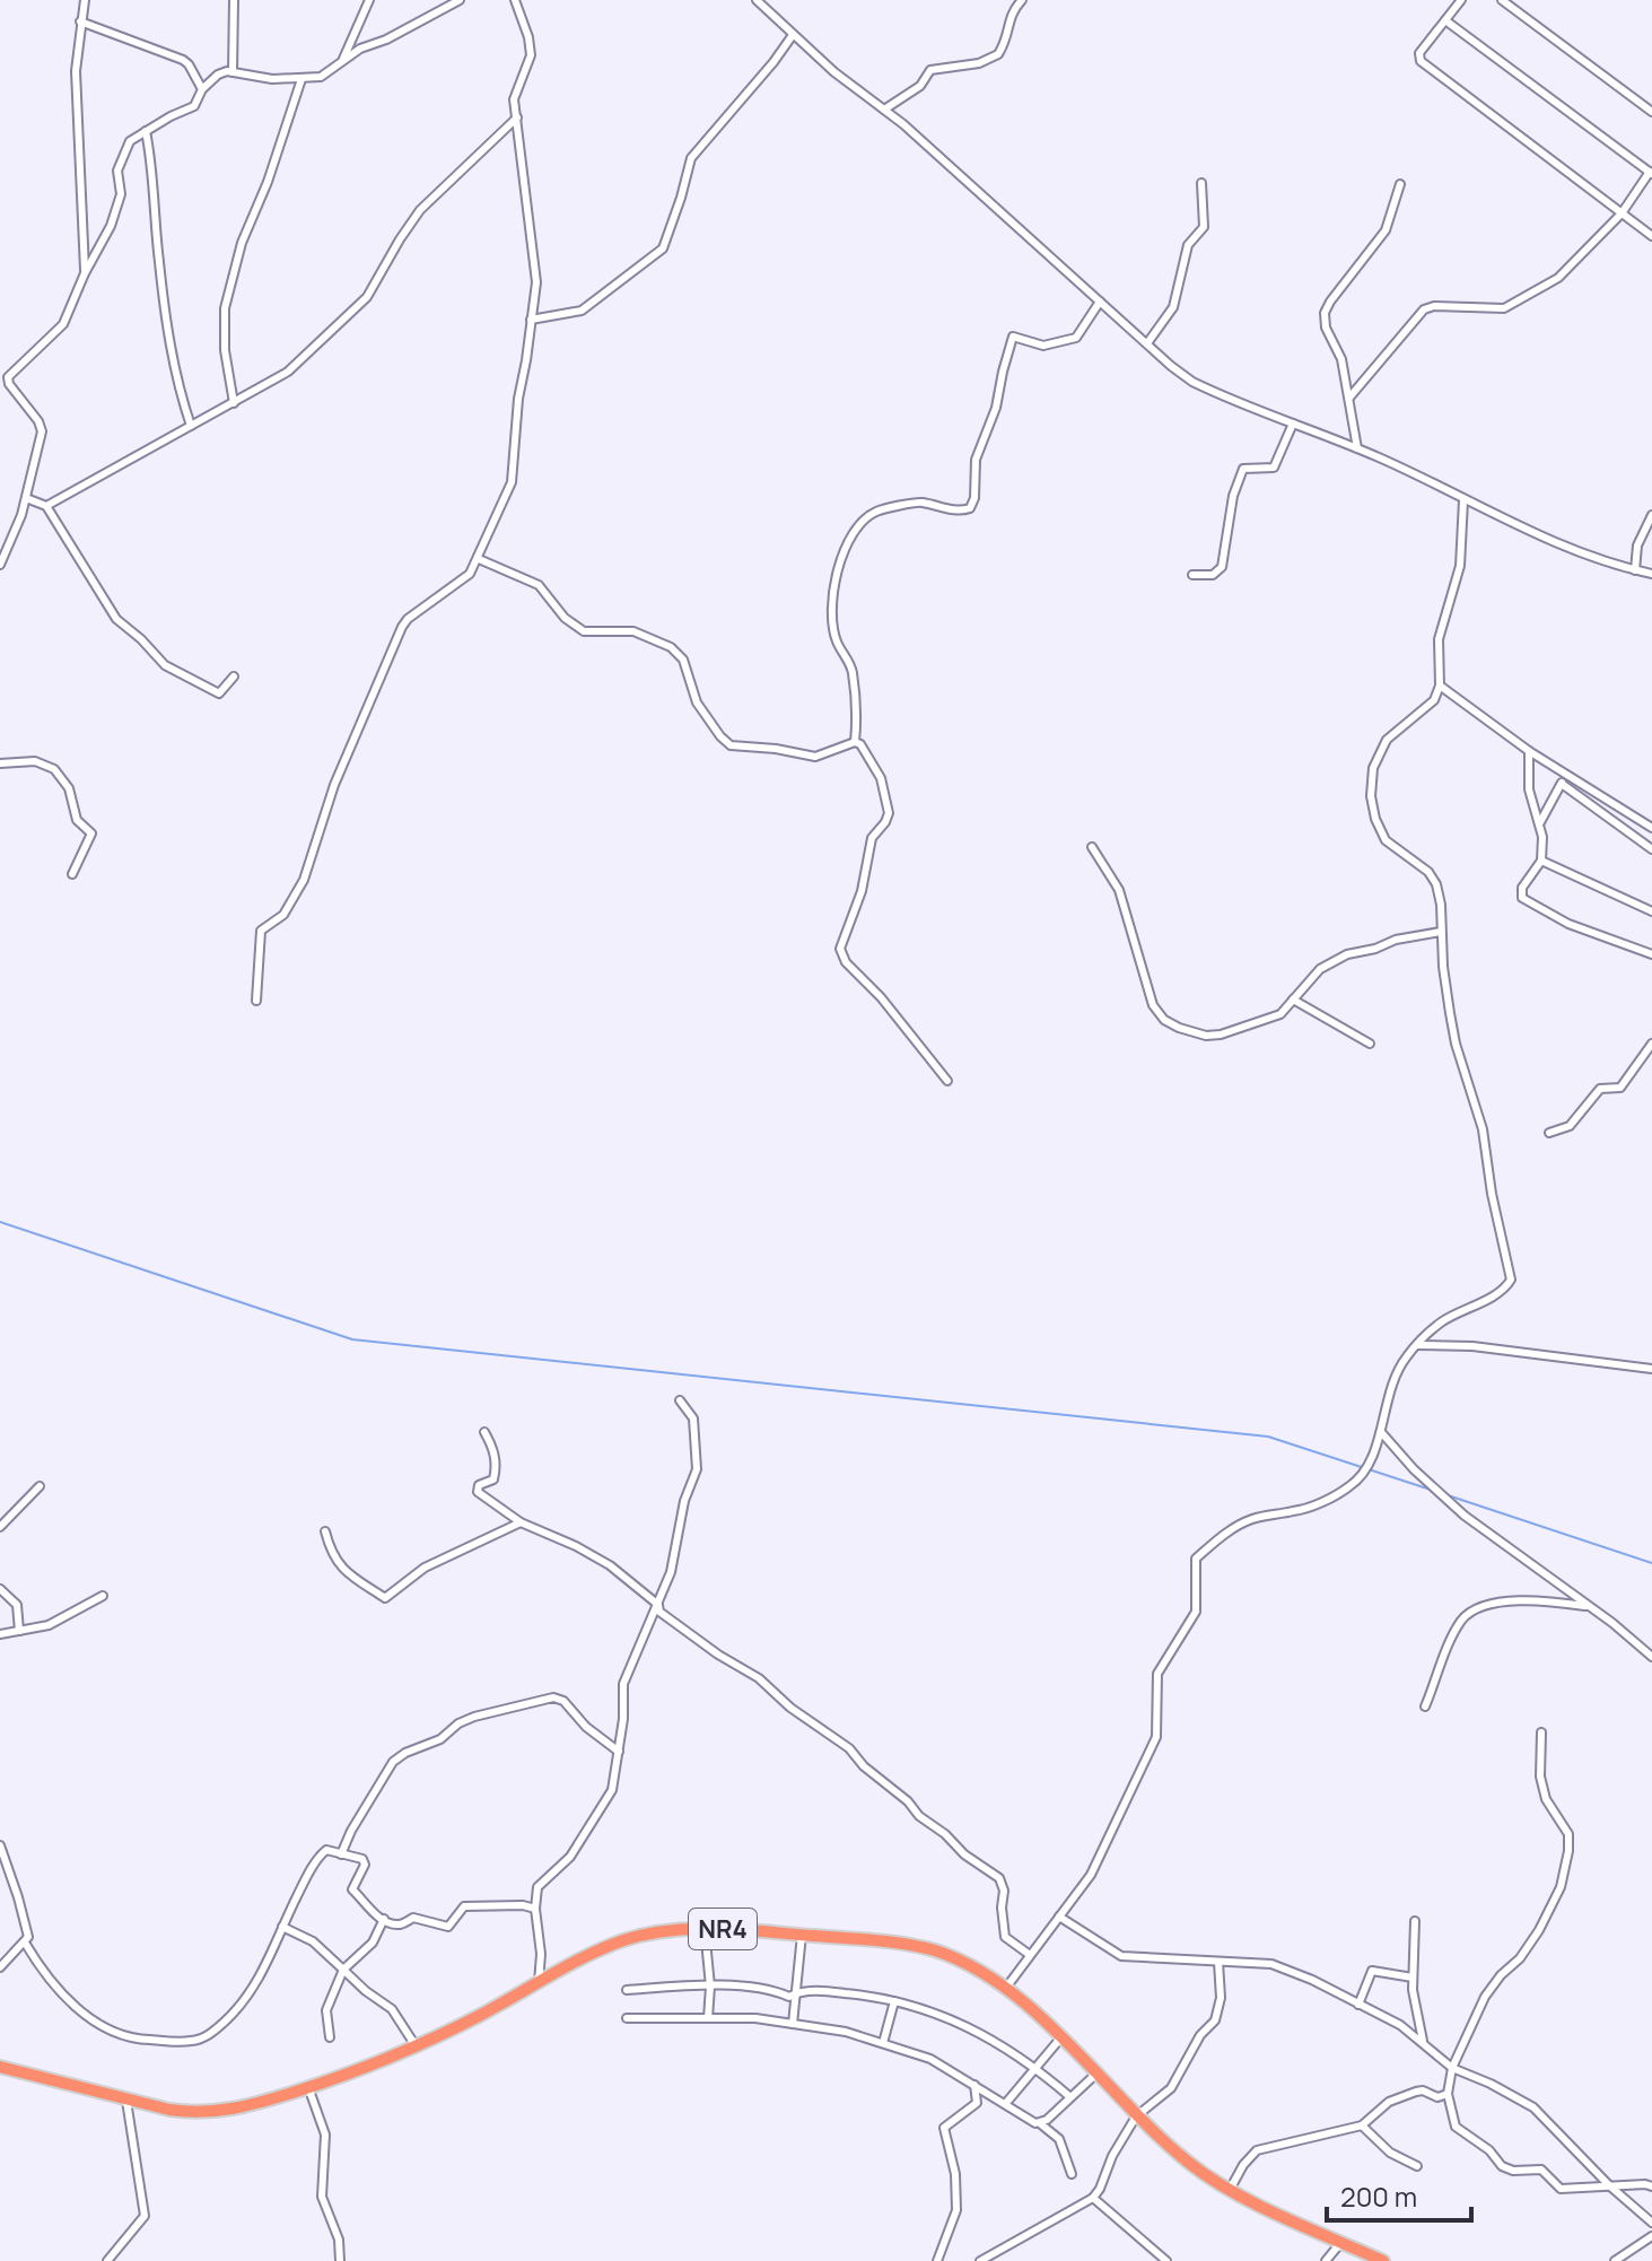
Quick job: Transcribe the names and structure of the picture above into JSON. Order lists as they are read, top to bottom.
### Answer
{
  "streets": {
    "highway": ["NR4"]
  },
  "scale_bar": "200 m"
}
